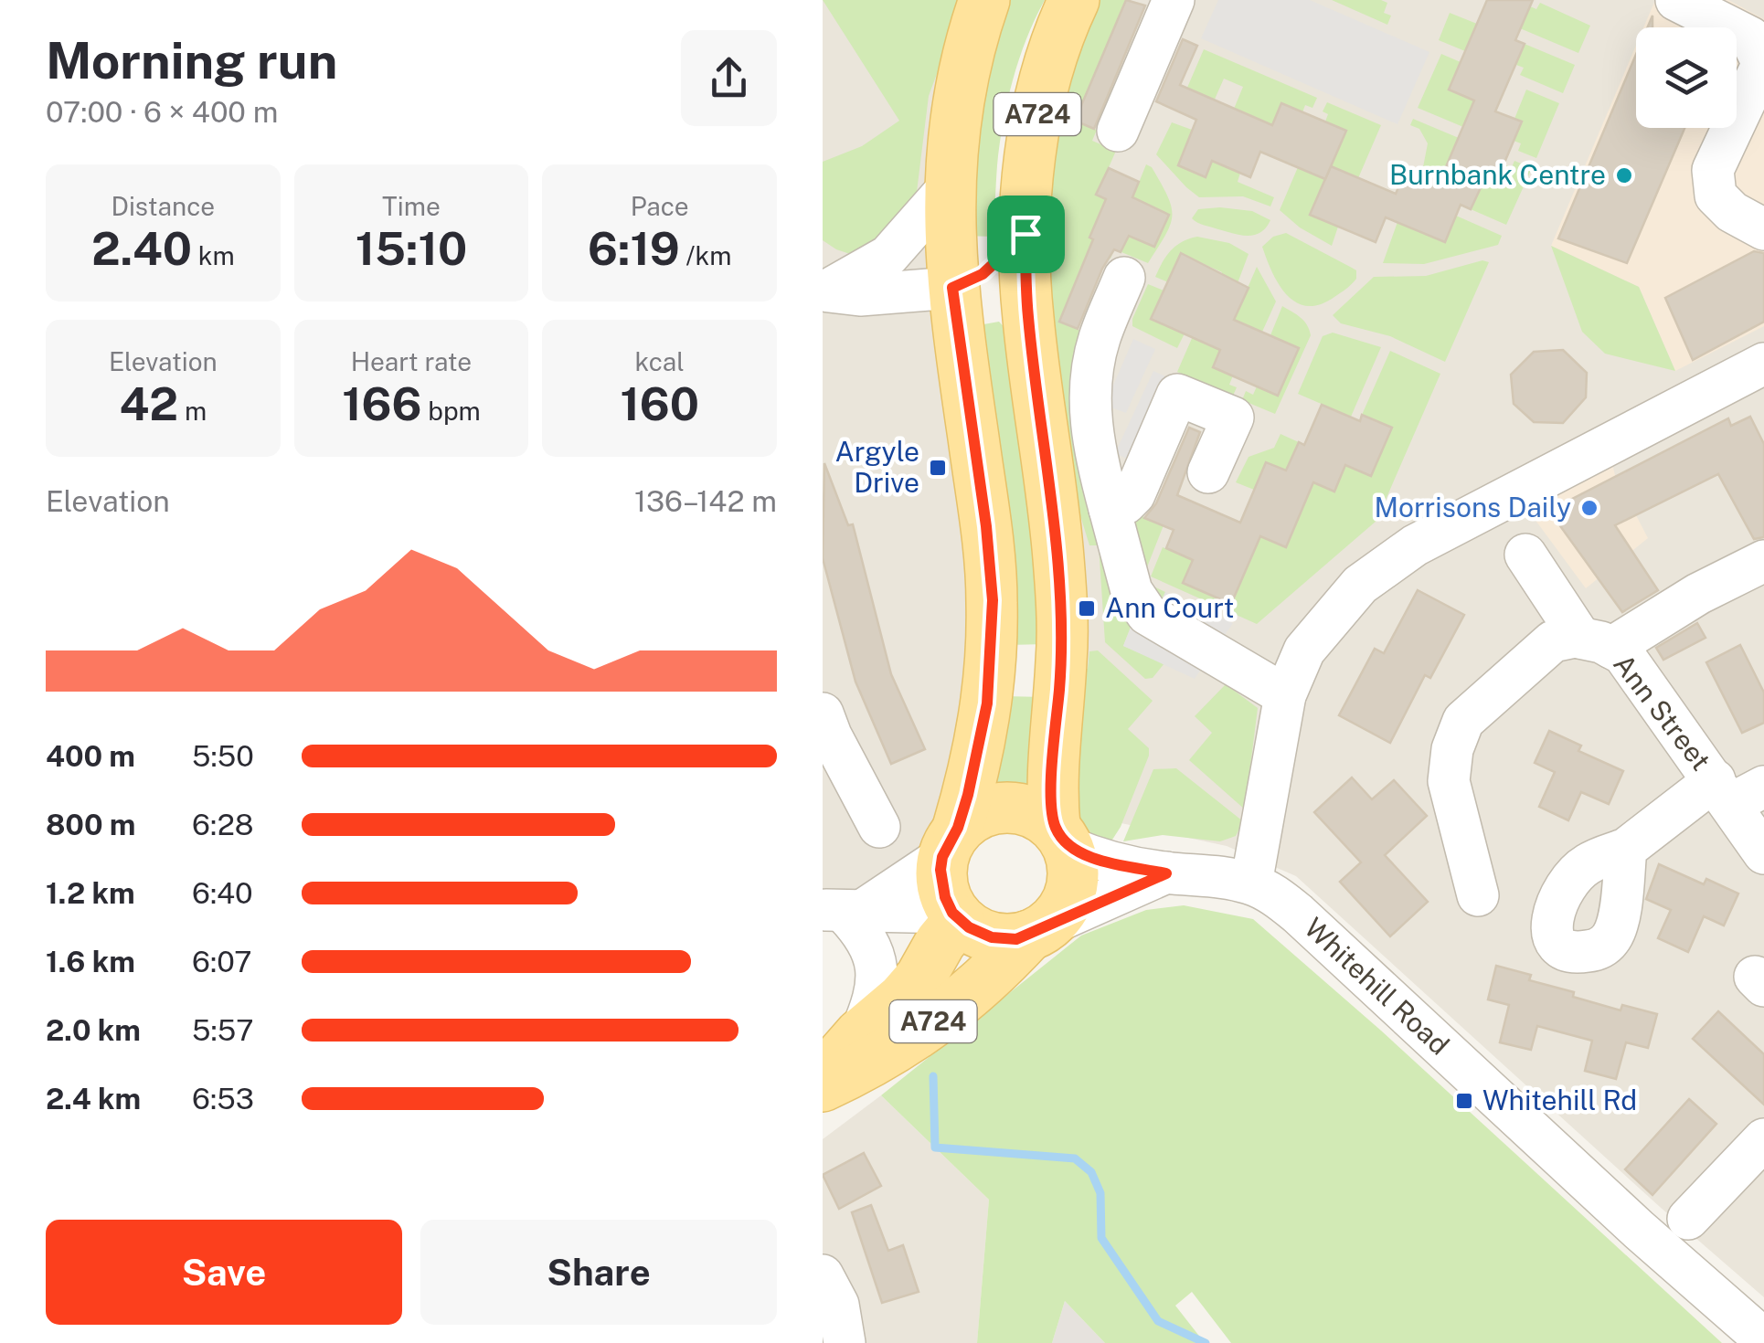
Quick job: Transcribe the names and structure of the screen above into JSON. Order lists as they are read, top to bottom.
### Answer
{
  "streets": {
    "main road": ["A724"],
    "street": ["Ann Street", "Whitehill Road"]
  },
  "crossings": [
    ["A724", "Whitehill Road"]
  ],
  "places": {
    "other": ["Burnbank Centre", "Morrisons Daily"],
    "transit": ["Argyle Drive", "Ann Court", "Whitehill Rd"]
  },
  "page": {
    "heading": ["Morning run", "07:00 · 6 × 400 m"],
    "stats": [
      ["Distance", "2.40 km"],
      ["Time", "15:10"],
      ["Pace", "6:19 /km"],
      ["Elevation", "42 m"],
      ["Heart rate", "166 bpm"],
      ["kcal", "160"]
    ],
    "chart": ["Elevation", "136–142 m"],
    "list": [
      {
        "name": "400 m",
        "note": "5:50"
      },
      {
        "name": "800 m",
        "note": "6:28"
      },
      {
        "name": "1.2 km",
        "note": "6:40"
      },
      {
        "name": "1.6 km",
        "note": "6:07"
      },
      {
        "name": "2.0 km",
        "note": "5:57"
      },
      {
        "name": "2.4 km",
        "note": "6:53"
      }
    ],
    "buttons": ["Save", "Share"]
  }
}
